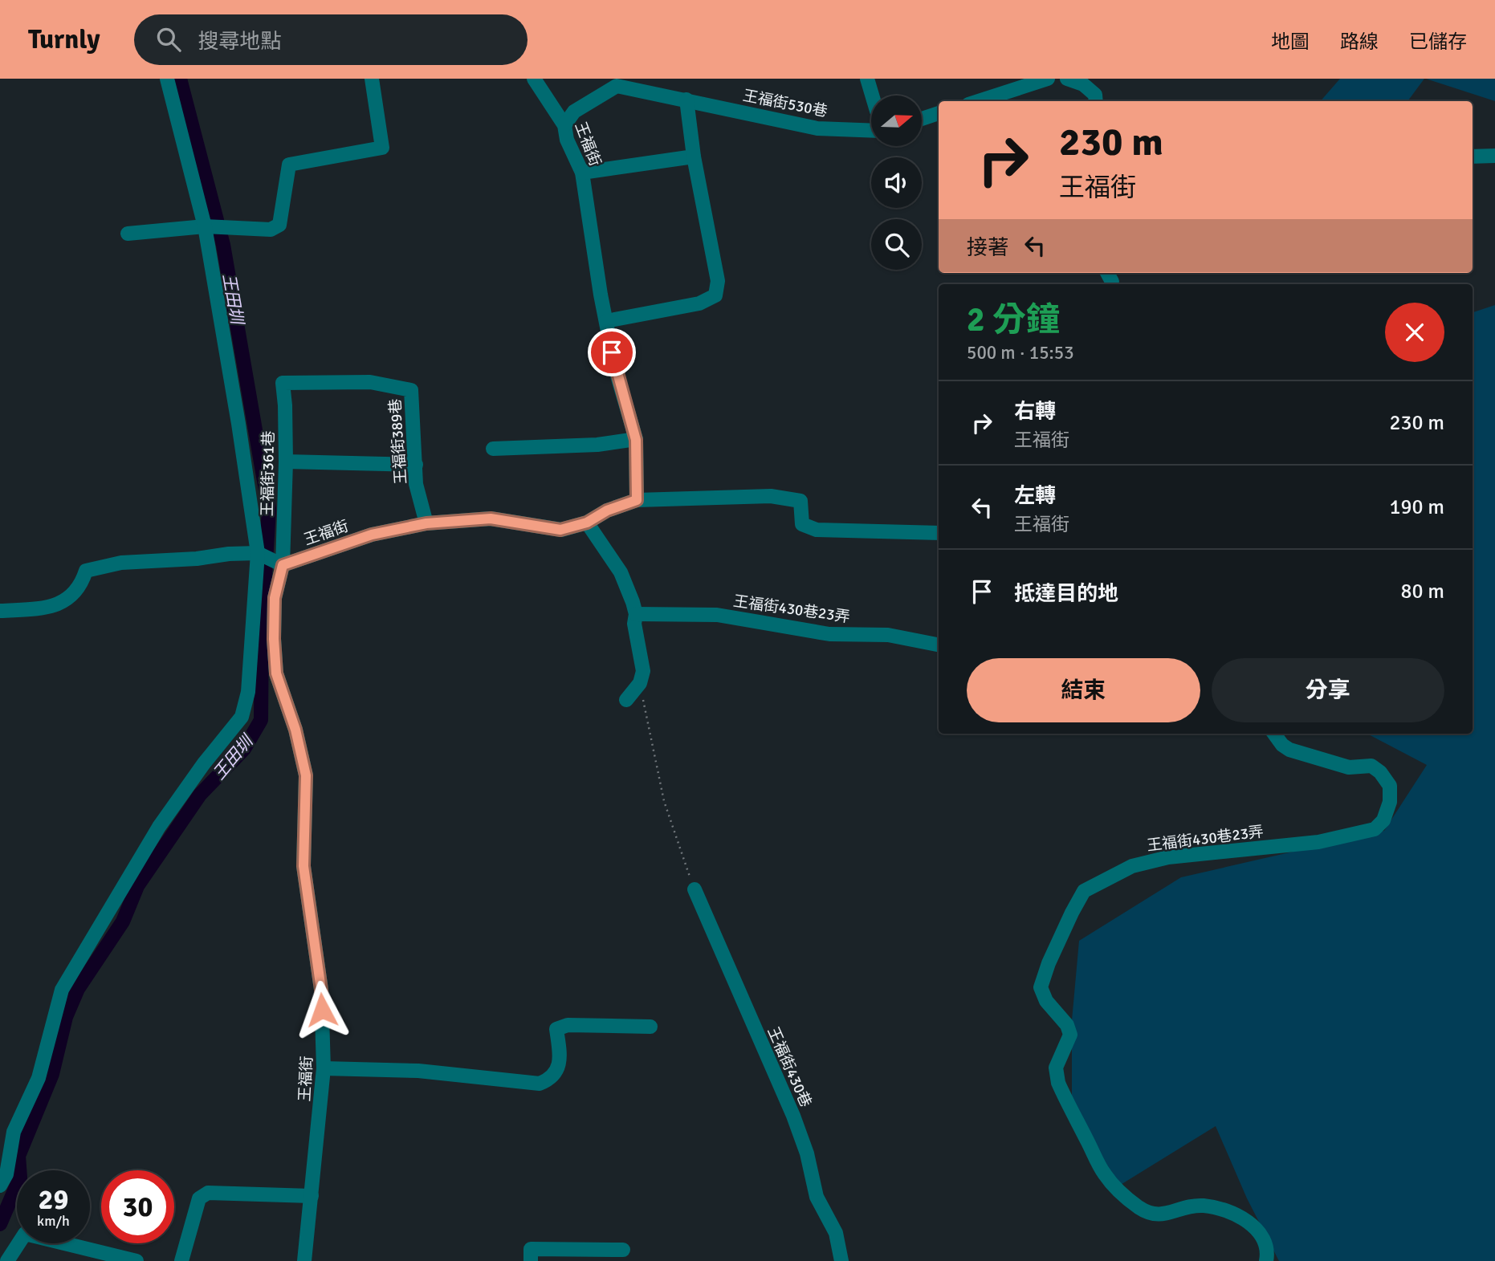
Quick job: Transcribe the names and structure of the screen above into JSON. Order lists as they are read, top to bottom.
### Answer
{
  "streets": {
    "street": [
      "王福街530巷",
      "王福街",
      "王福街389巷",
      "王福街361巷",
      "王福街430巷23弄",
      "王福街430巷"
    ]
  },
  "crossings": [
    ["王福街530巷", "王福街"],
    ["王福街", "王福街389巷"],
    ["王福街", "王福街361巷"],
    ["王福街389巷", "王福街361巷"]
  ],
  "water": ["王田圳"],
  "north": "right",
  "page": {
    "header": "Turnly",
    "search": "搜尋地點",
    "nav": ["地圖", "路線", "已儲存"],
    "turn": ["230 m", "王福街"],
    "then": "接著",
    "heading": ["2 分鐘", "500 m · 15:53"],
    "list": [
      {
        "name": "右轉",
        "note": "王福街",
        "value": "230 m"
      },
      {
        "name": "左轉",
        "note": "王福街",
        "value": "190 m"
      },
      {
        "name": "抵達目的地",
        "value": "80 m"
      }
    ],
    "buttons": ["結束", "分享"],
    "speed": "29 km/h",
    "limit": "30"
  }
}
